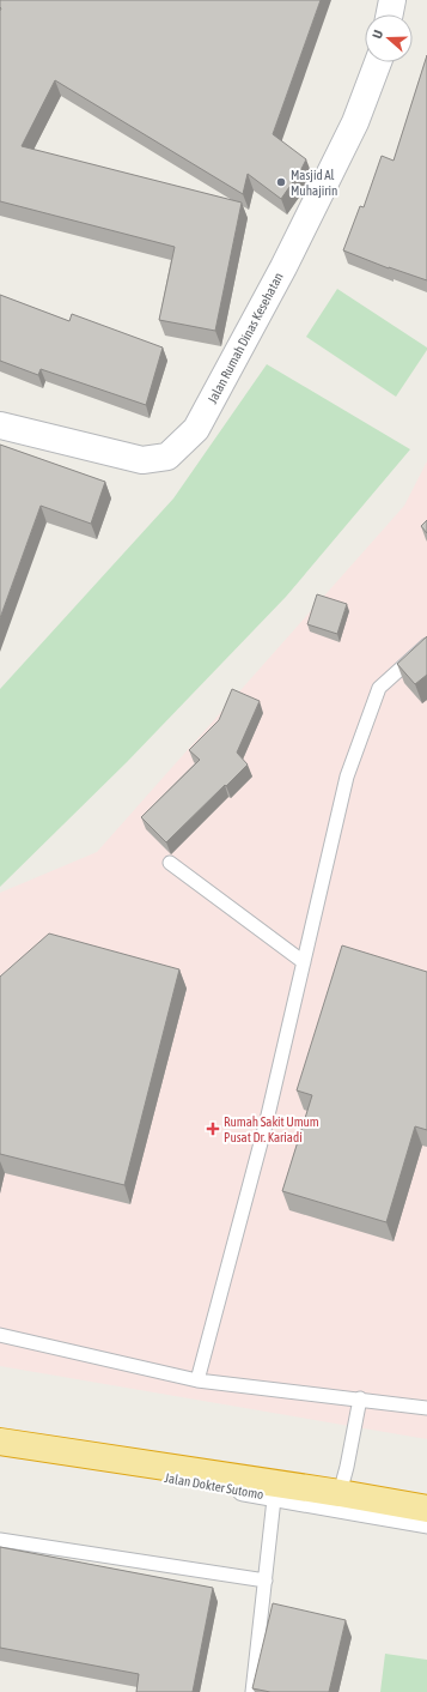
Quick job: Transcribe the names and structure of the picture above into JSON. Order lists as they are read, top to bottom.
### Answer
{
  "streets": {
    "highway": ["Jalan Dokter Sutomo"],
    "street": ["Jalan Rumah Dinas Kesehatan"]
  },
  "places": {
    "other": ["Masjid Al Muhajirin"],
    "health": ["Rumah Sakit Umum Pusat Dr. Kariadi"]
  },
  "north": "left"
}
